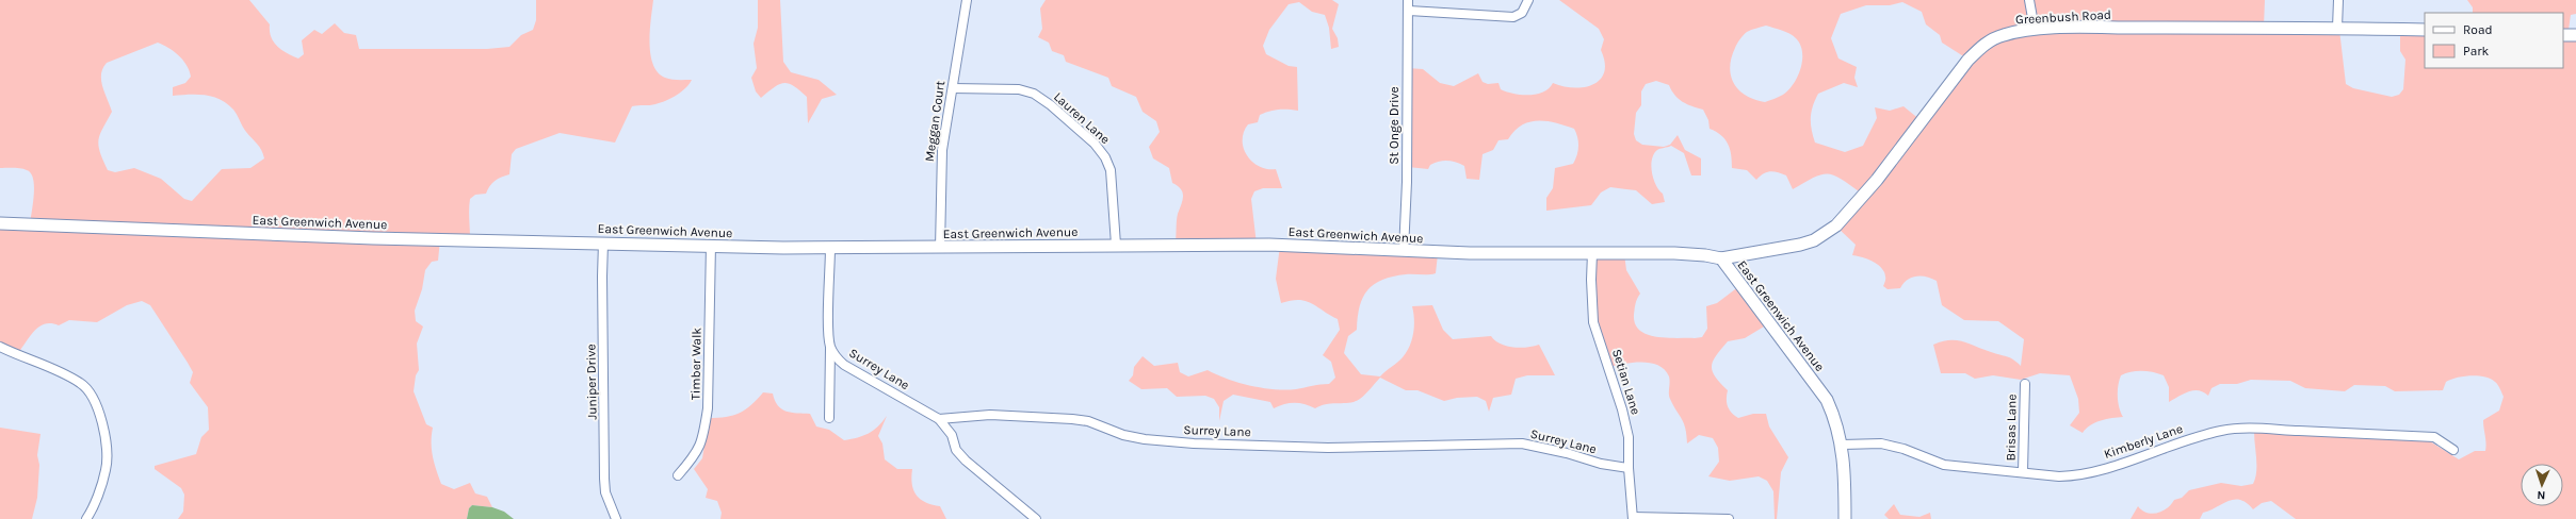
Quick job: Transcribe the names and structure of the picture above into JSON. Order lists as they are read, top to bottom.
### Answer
{
  "streets": {
    "street": [
      "Greenbush Road",
      "Lauren Lane",
      "Meggan Court",
      "St Onge Drive",
      "East Greenwich Avenue",
      "Timber Walk",
      "Surrey Lane",
      "Juniper Drive",
      "Setian Lane",
      "Brisas Lane",
      "Kimberly Lane"
    ]
  },
  "crossings": [
    ["Greenbush Road", "East Greenwich Avenue"],
    ["Lauren Lane", "Meggan Court"],
    ["Lauren Lane", "East Greenwich Avenue"],
    ["Meggan Court", "East Greenwich Avenue"],
    ["St Onge Drive", "East Greenwich Avenue"],
    ["East Greenwich Avenue", "Timber Walk"],
    ["East Greenwich Avenue", "Surrey Lane"],
    ["East Greenwich Avenue", "Juniper Drive"],
    ["East Greenwich Avenue", "Setian Lane"],
    ["East Greenwich Avenue", "Kimberly Lane"],
    ["Surrey Lane", "Setian Lane"],
    ["Brisas Lane", "Kimberly Lane"]
  ],
  "legend": ["Road", "Park"],
  "north": "bottom"
}
